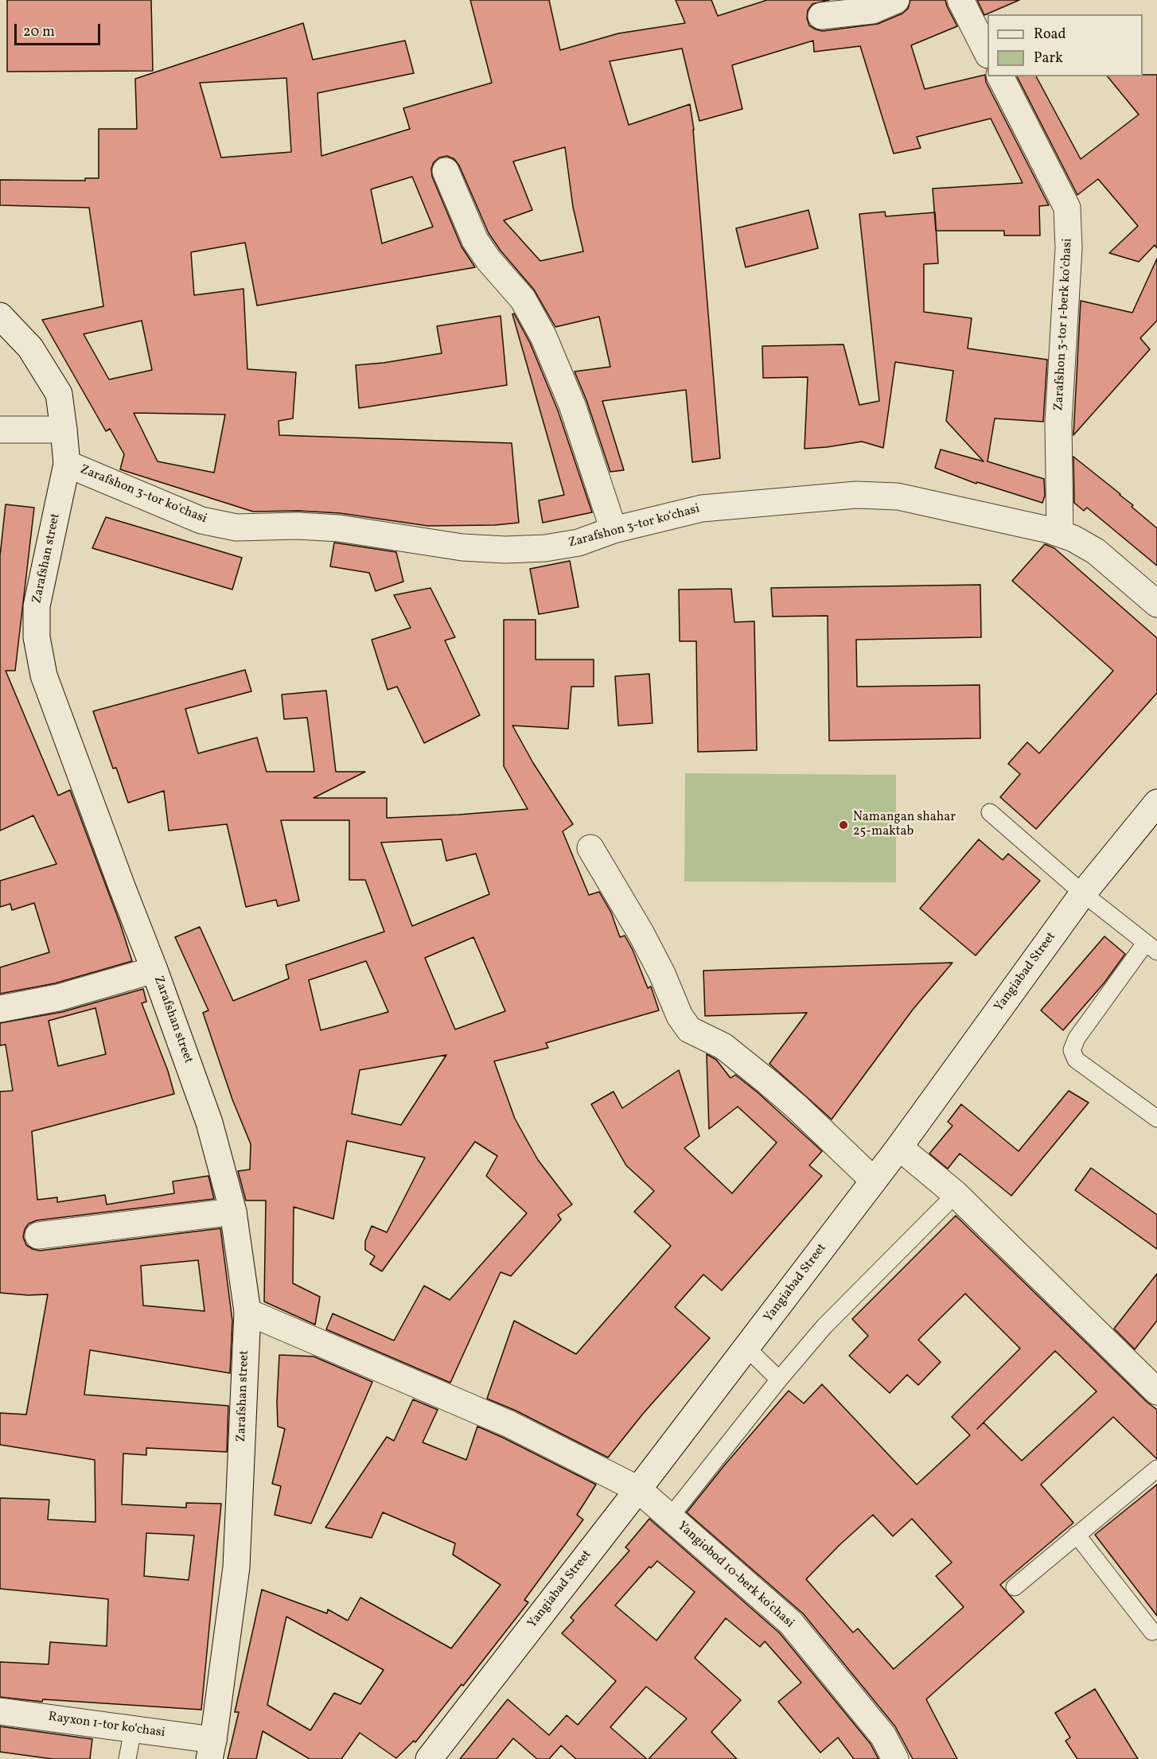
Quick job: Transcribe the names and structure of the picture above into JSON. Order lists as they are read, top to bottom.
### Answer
{
  "streets": {
    "street": [
      "Zarafshon 3-tor 1-berk koʼchasi",
      "Zarafshon 3-tor koʻchasi",
      "Zarafshan street",
      "Yangiabad Street",
      "Yangiobod 10-berk koʼchasi",
      "Rayxon 1-tor koʻchasi"
    ]
  },
  "crossings": [
    ["Zarafshon 3-tor 1-berk koʼchasi", "Zarafshon 3-tor koʻchasi"],
    ["Zarafshon 3-tor koʻchasi", "Zarafshan street"],
    ["Zarafshan street", "Yangiobod 10-berk koʼchasi"],
    ["Zarafshan street", "Rayxon 1-tor koʻchasi"],
    ["Yangiabad Street", "Yangiobod 10-berk koʼchasi"]
  ],
  "places": ["Namangan shahar 25-maktab"],
  "legend": ["Road", "Park"],
  "scale_bar": "20 m"
}
